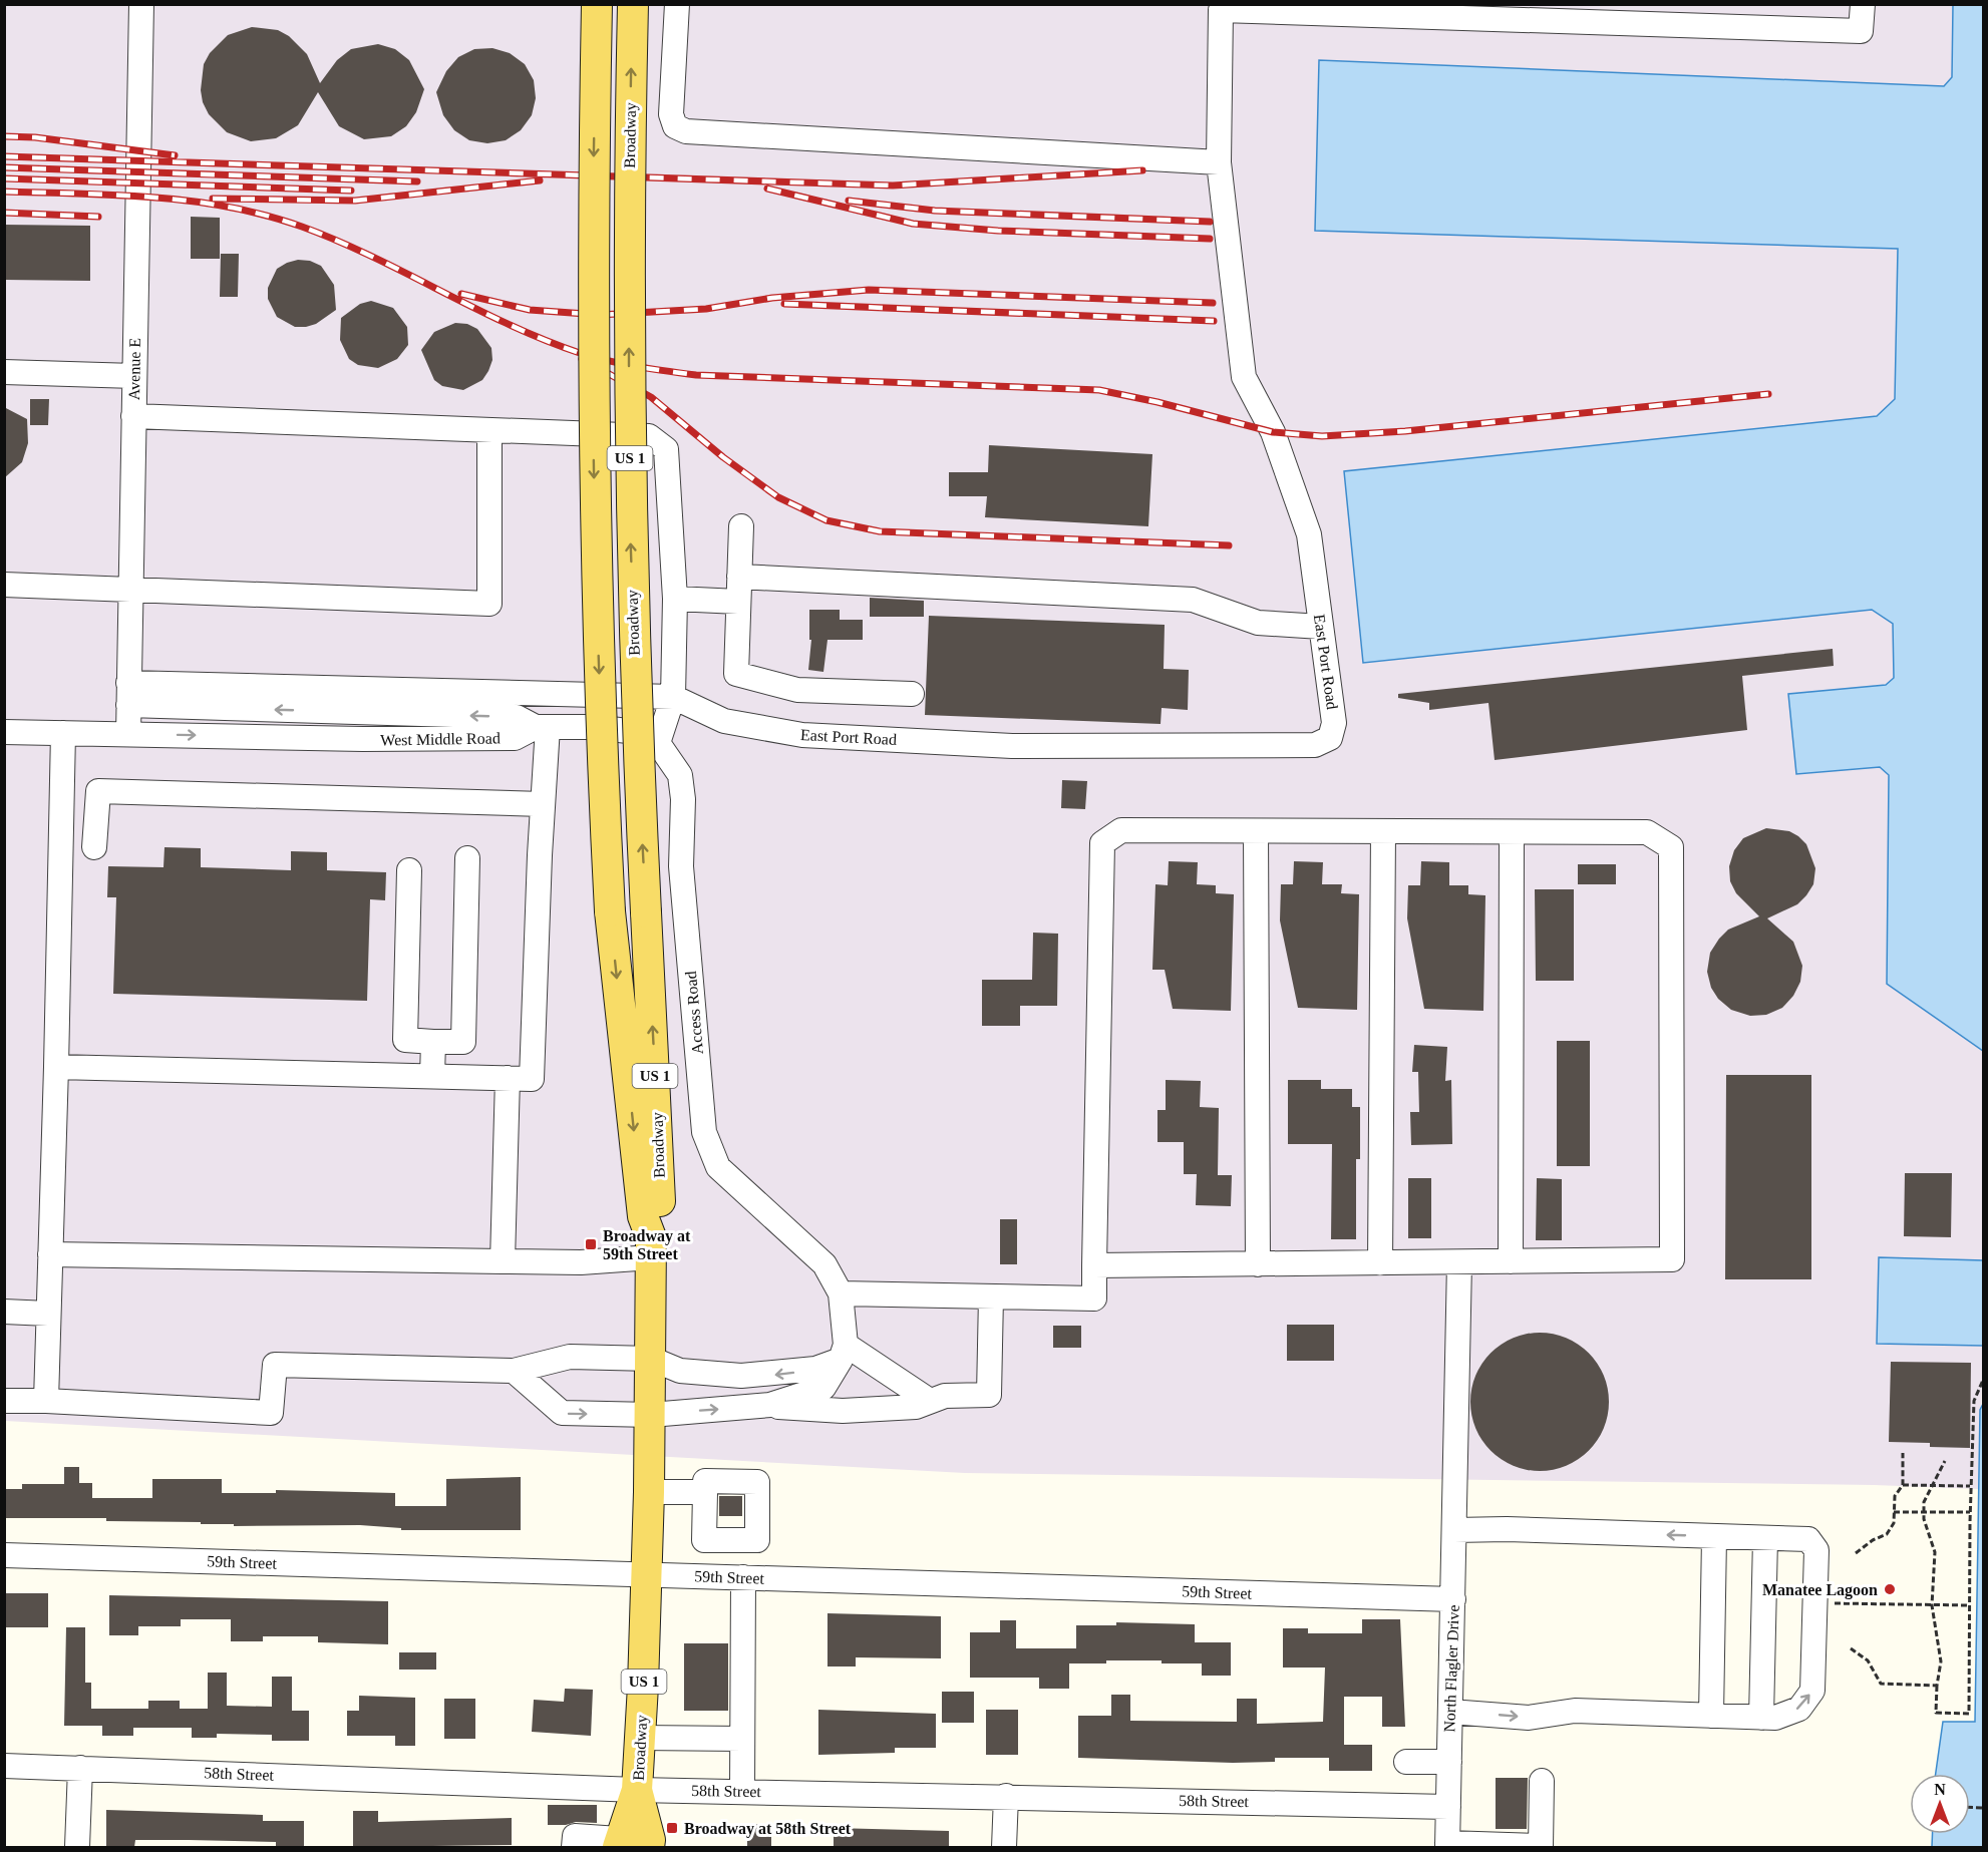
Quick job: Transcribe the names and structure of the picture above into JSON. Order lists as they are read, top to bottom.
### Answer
{
  "streets": {
    "main road": ["Broadway", "US 1"],
    "street": [
      "Avenue E",
      "East Port Road",
      "West Middle Road",
      "Access Road",
      "59th Street",
      "North Flagler Drive",
      "58th Street"
    ]
  },
  "crossings": [
    ["Broadway", "59th Street"],
    ["Broadway", "58th Street"],
    ["Avenue E", "West Middle Road"],
    ["59th Street", "North Flagler Drive"],
    ["North Flagler Drive", "58th Street"]
  ],
  "places": {
    "transit": ["Broadway at 59th Street", "Broadway at 58th Street"],
    "other": ["Manatee Lagoon"]
  },
  "north": "top"
}
